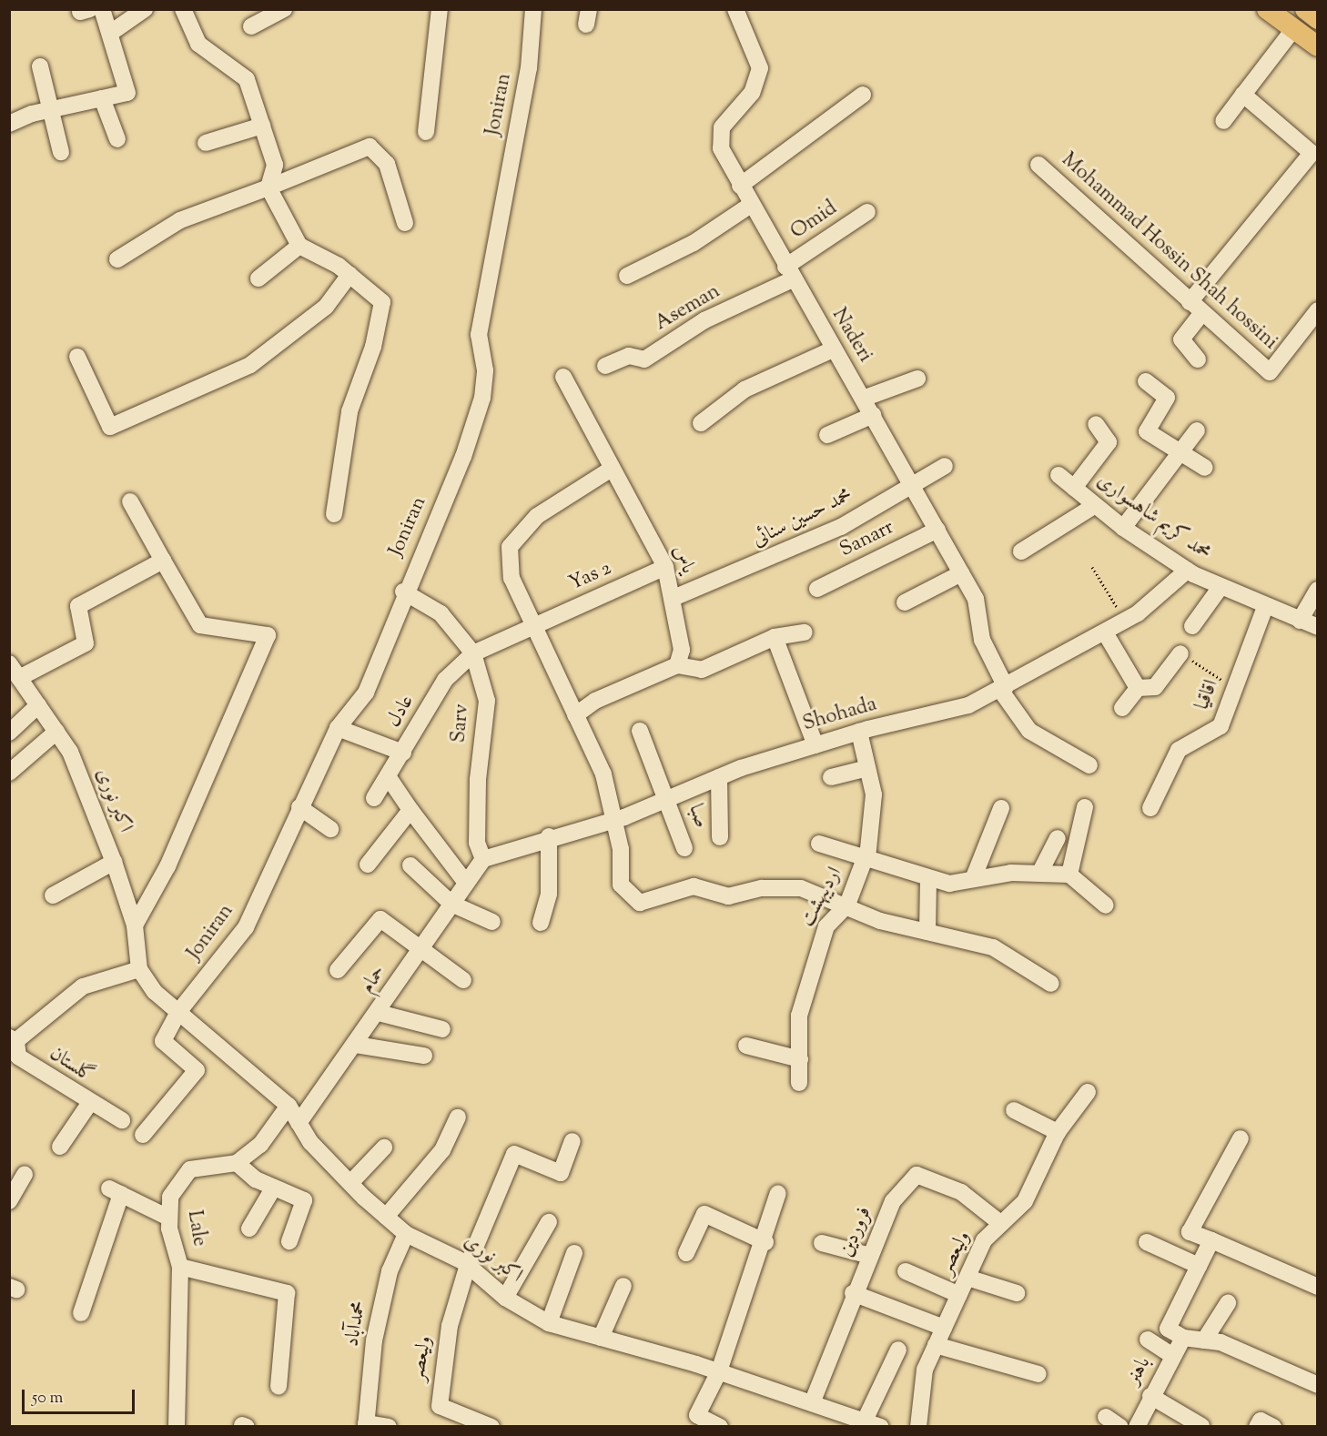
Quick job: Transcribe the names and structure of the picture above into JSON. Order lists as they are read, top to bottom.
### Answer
{
  "streets": {
    "street": [
      "Joniran",
      "Omid",
      "Mohammad Hossin Shah hossini",
      "Aseman",
      "Naderi",
      "محمد کریم شاهسواری",
      "محمد حسین سنائی",
      "Sanarr",
      "یاس",
      "Yas 2",
      "اقاقیا",
      "عادل",
      "Shohada",
      "Sarv",
      "اکبر نوری",
      "صبا",
      "اردیبهشت",
      "حمام",
      "گلستان",
      "Lale",
      "فروردین",
      "ولیعصر",
      "محمدآباد",
      "باهنر"
    ]
  },
  "crossings": [
    ["Joniran", "Sarv"],
    ["Joniran", "اکبر نوری"],
    ["Omid", "Aseman"],
    ["Omid", "Naderi"],
    ["Aseman", "Naderi"],
    ["Naderi", "محمد حسین سنائی"],
    ["Naderi", "Sanarr"],
    ["Naderi", "Shohada"],
    ["محمد کریم شاهسواری", "اقاقیا"],
    ["محمد کریم شاهسواری", "Shohada"],
    ["محمد حسین سنائی", "یاس"],
    ["یاس", "Yas 2"],
    ["Yas 2", "عادل"],
    ["Yas 2", "Sarv"],
    ["عادل", "Sarv"],
    ["Shohada", "Sarv"],
    ["Shohada", "صبا"],
    ["Shohada", "اردیبهشت"],
    ["Shohada", "حمام"],
    ["Sarv", "حمام"],
    ["اکبر نوری", "حمام"],
    ["اکبر نوری", "Lale"],
    ["اکبر نوری", "فروردین"],
    ["اکبر نوری", "ولیعصر"],
    ["اکبر نوری", "محمدآباد"],
    ["فروردین", "ولیعصر"]
  ],
  "scale_bar": "50 m"
}
